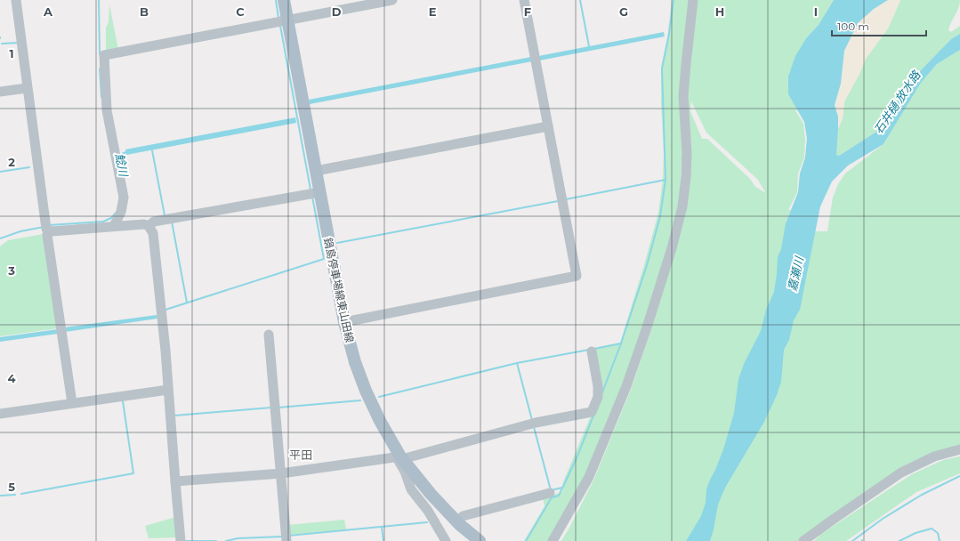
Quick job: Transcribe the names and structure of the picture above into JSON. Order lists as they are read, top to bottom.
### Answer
{
  "streets": {
    "main road": ["鍋島停車場線東山田線"]
  },
  "districts": ["平田"],
  "water": ["石井樋 放水路", "鯰川", "嘉瀬川"],
  "scale_bar": "100 m",
  "grid": {
    "columns": [
      "A",
      "B",
      "C",
      "D",
      "E",
      "F",
      "G",
      "H",
      "I"
    ],
    "rows": [
      "1",
      "2",
      "3",
      "4",
      "5"
    ]
  }
}
